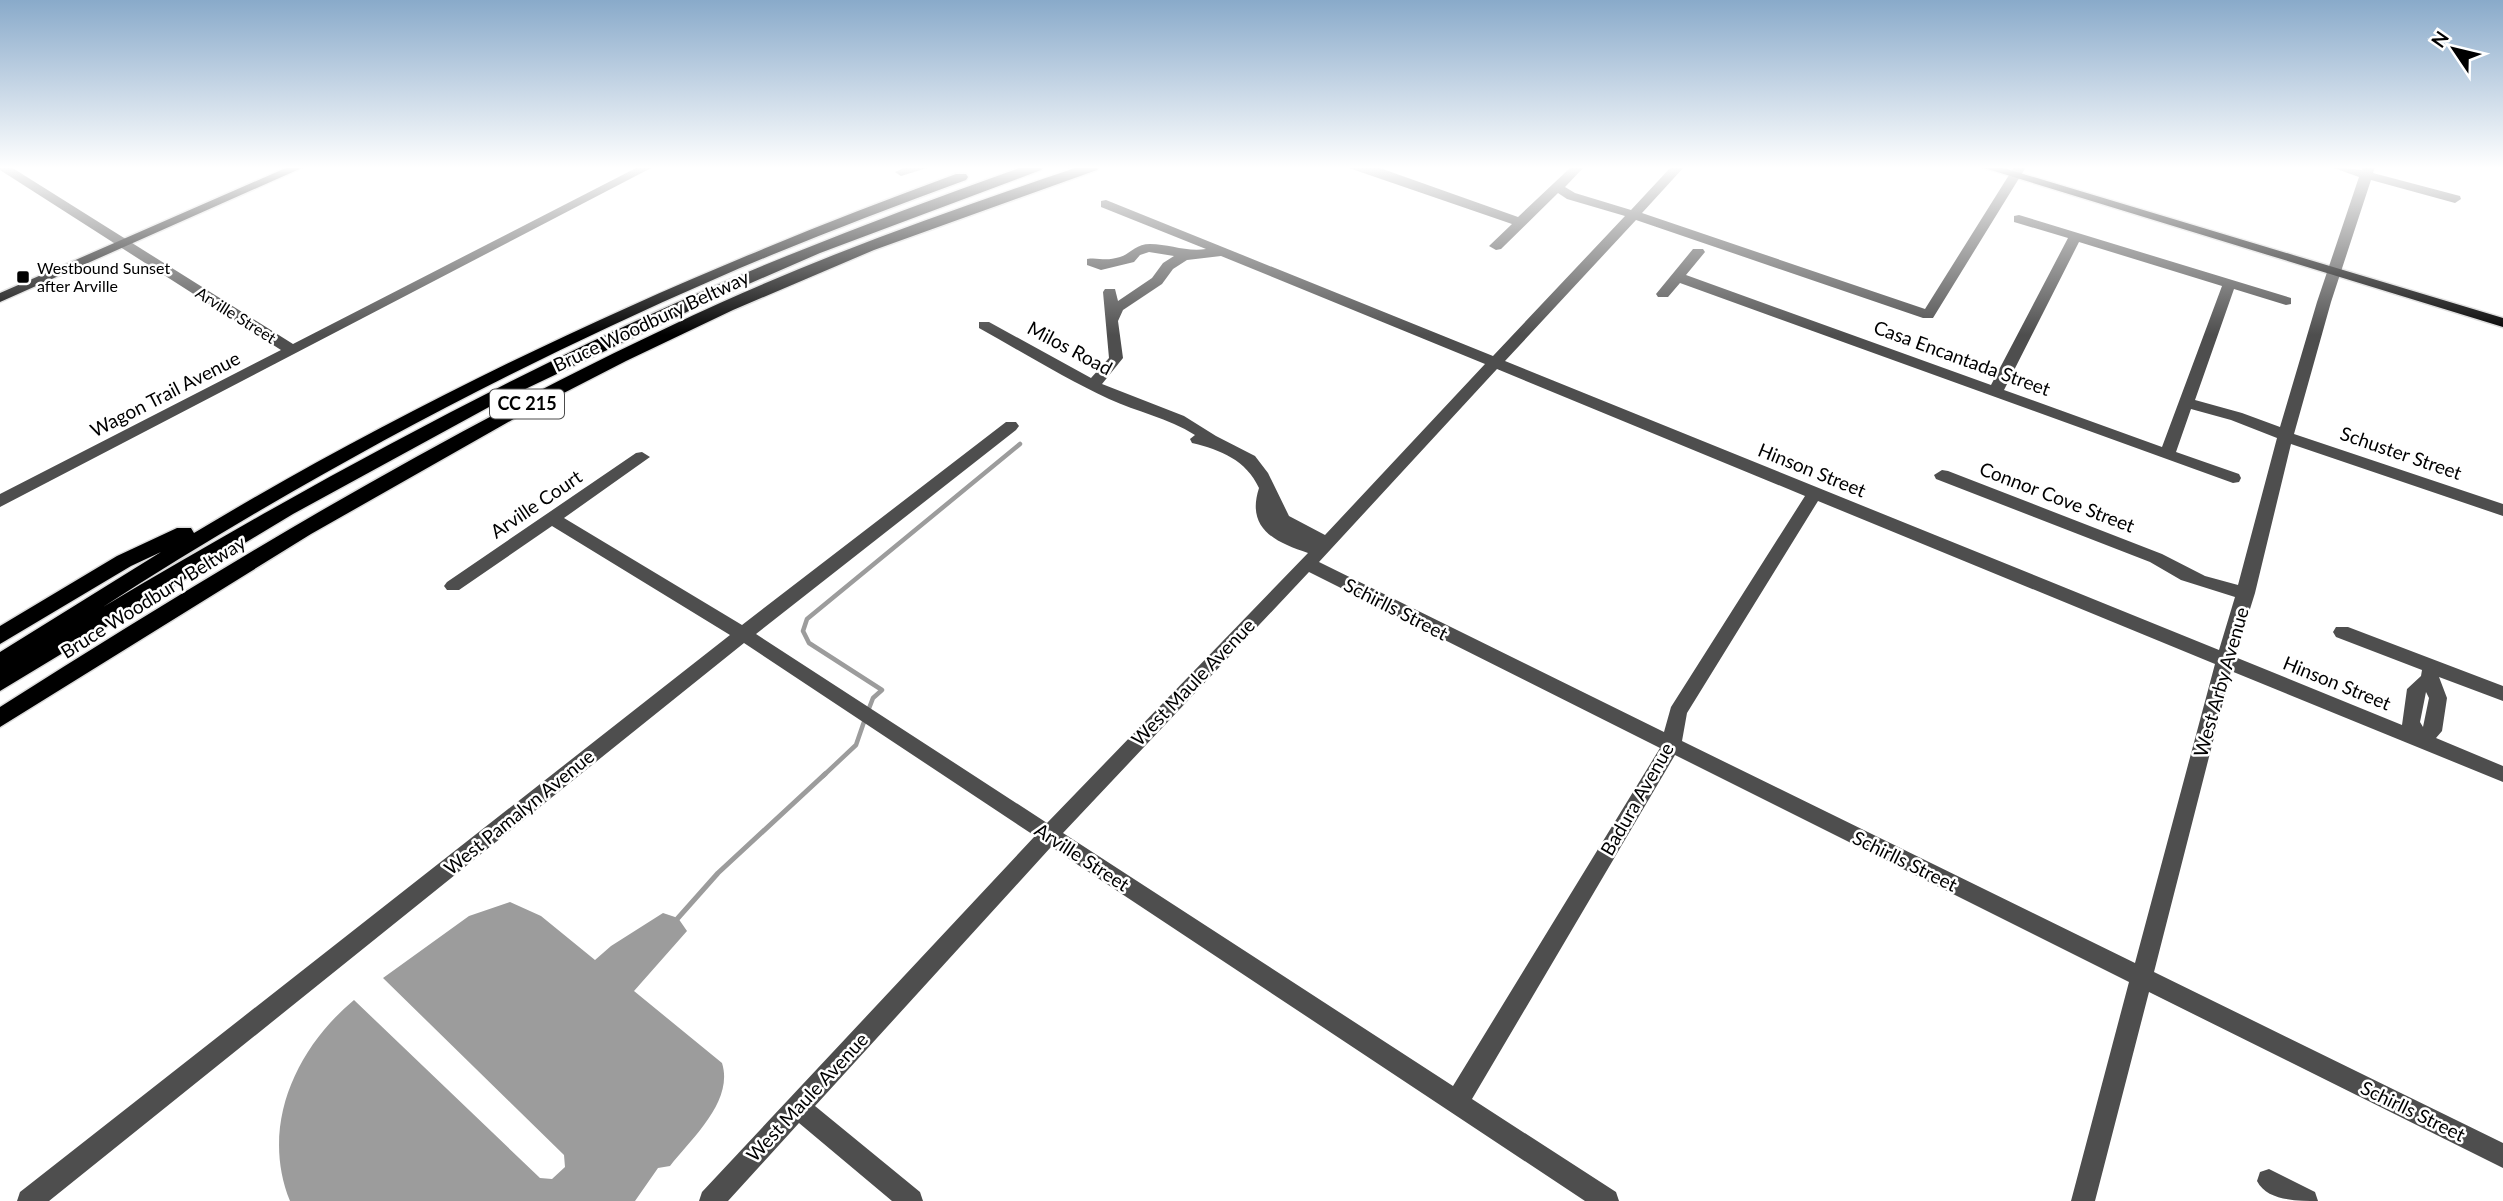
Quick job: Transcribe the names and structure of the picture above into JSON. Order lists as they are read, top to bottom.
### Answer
{
  "streets": {
    "highway": ["Bruce Woodbury Beltway", "CC 215"],
    "street": [
      "Arville Street",
      "Milos Road",
      "Casa Encantada Street",
      "Wagon Trail Avenue",
      "Schuster Street",
      "Hinson Street",
      "Connor Cove Street",
      "Arville Court",
      "Schirlls Street",
      "West Maule Avenue",
      "West Arby Avenue",
      "Badura Avenue",
      "West Pamalyn Avenue"
    ]
  },
  "crossings": [
    ["Arville Street", "Wagon Trail Avenue"],
    ["Arville Street", "Arville Court"],
    ["Arville Street", "West Maule Avenue"],
    ["Arville Street", "Badura Avenue"],
    ["Arville Street", "West Pamalyn Avenue"],
    ["Milos Road", "Schirlls Street"],
    ["Milos Road", "West Maule Avenue"],
    ["Schuster Street", "West Arby Avenue"],
    ["Hinson Street", "West Maule Avenue"],
    ["Hinson Street", "West Arby Avenue"],
    ["Hinson Street", "Badura Avenue"],
    ["Connor Cove Street", "West Arby Avenue"],
    ["Schirlls Street", "West Maule Avenue"],
    ["Schirlls Street", "West Arby Avenue"],
    ["Schirlls Street", "Badura Avenue"]
  ],
  "places": {
    "transit": ["Westbound Sunset after Arville"]
  },
  "north": "top left"
}
